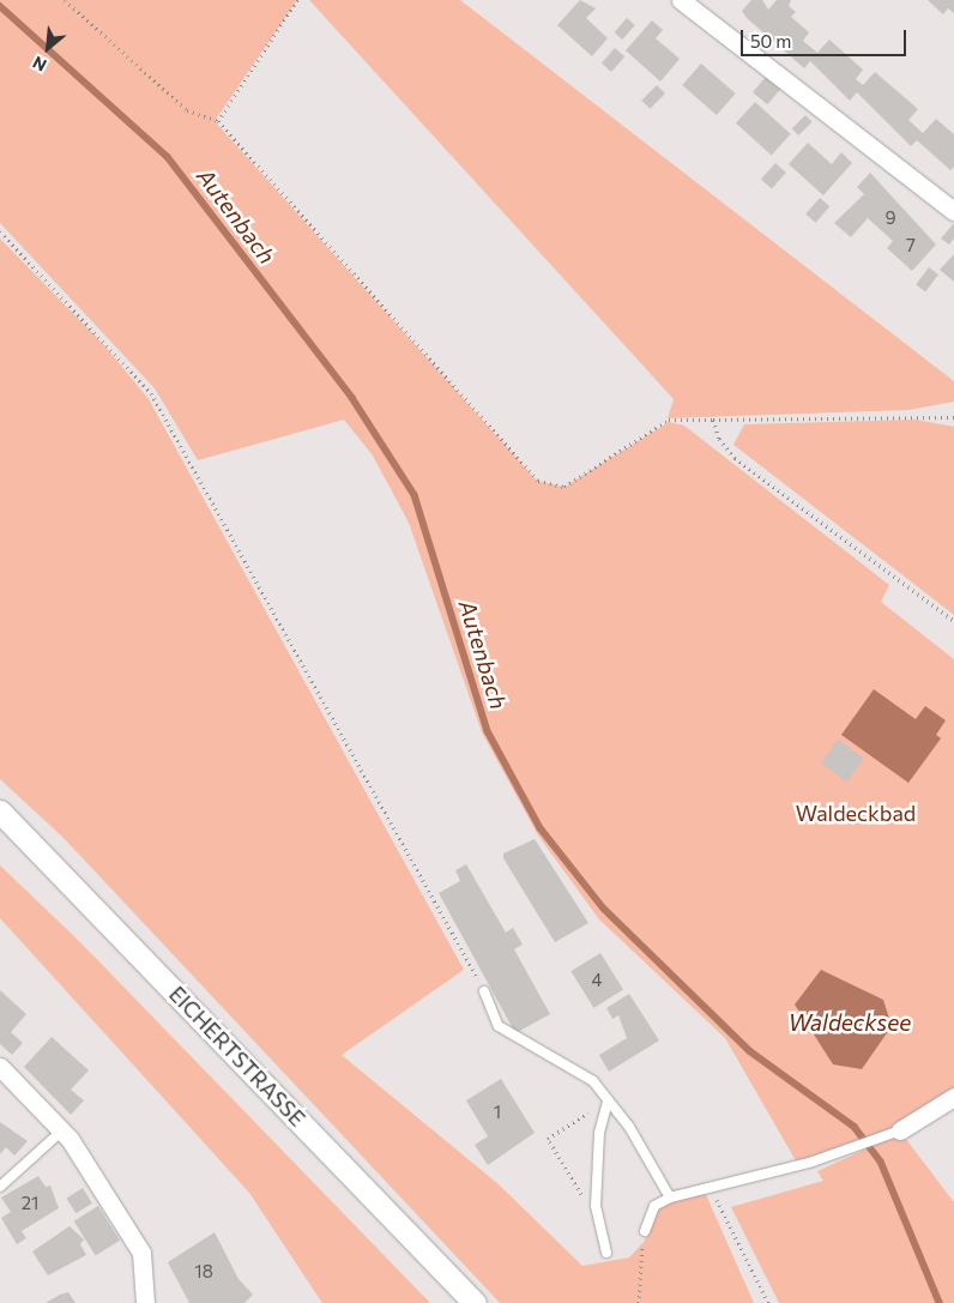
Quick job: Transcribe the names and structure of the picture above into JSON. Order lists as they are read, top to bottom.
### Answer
{
  "streets": {
    "street": ["EICHERTSTRASSE"]
  },
  "water": ["Autenbach", "Waldecksee"],
  "parks": ["Waldeckbad"],
  "house_numbers": [
    "9",
    "7",
    "4",
    "1",
    "21",
    "18"
  ],
  "scale_bar": "50 m",
  "north": "bottom left"
}
